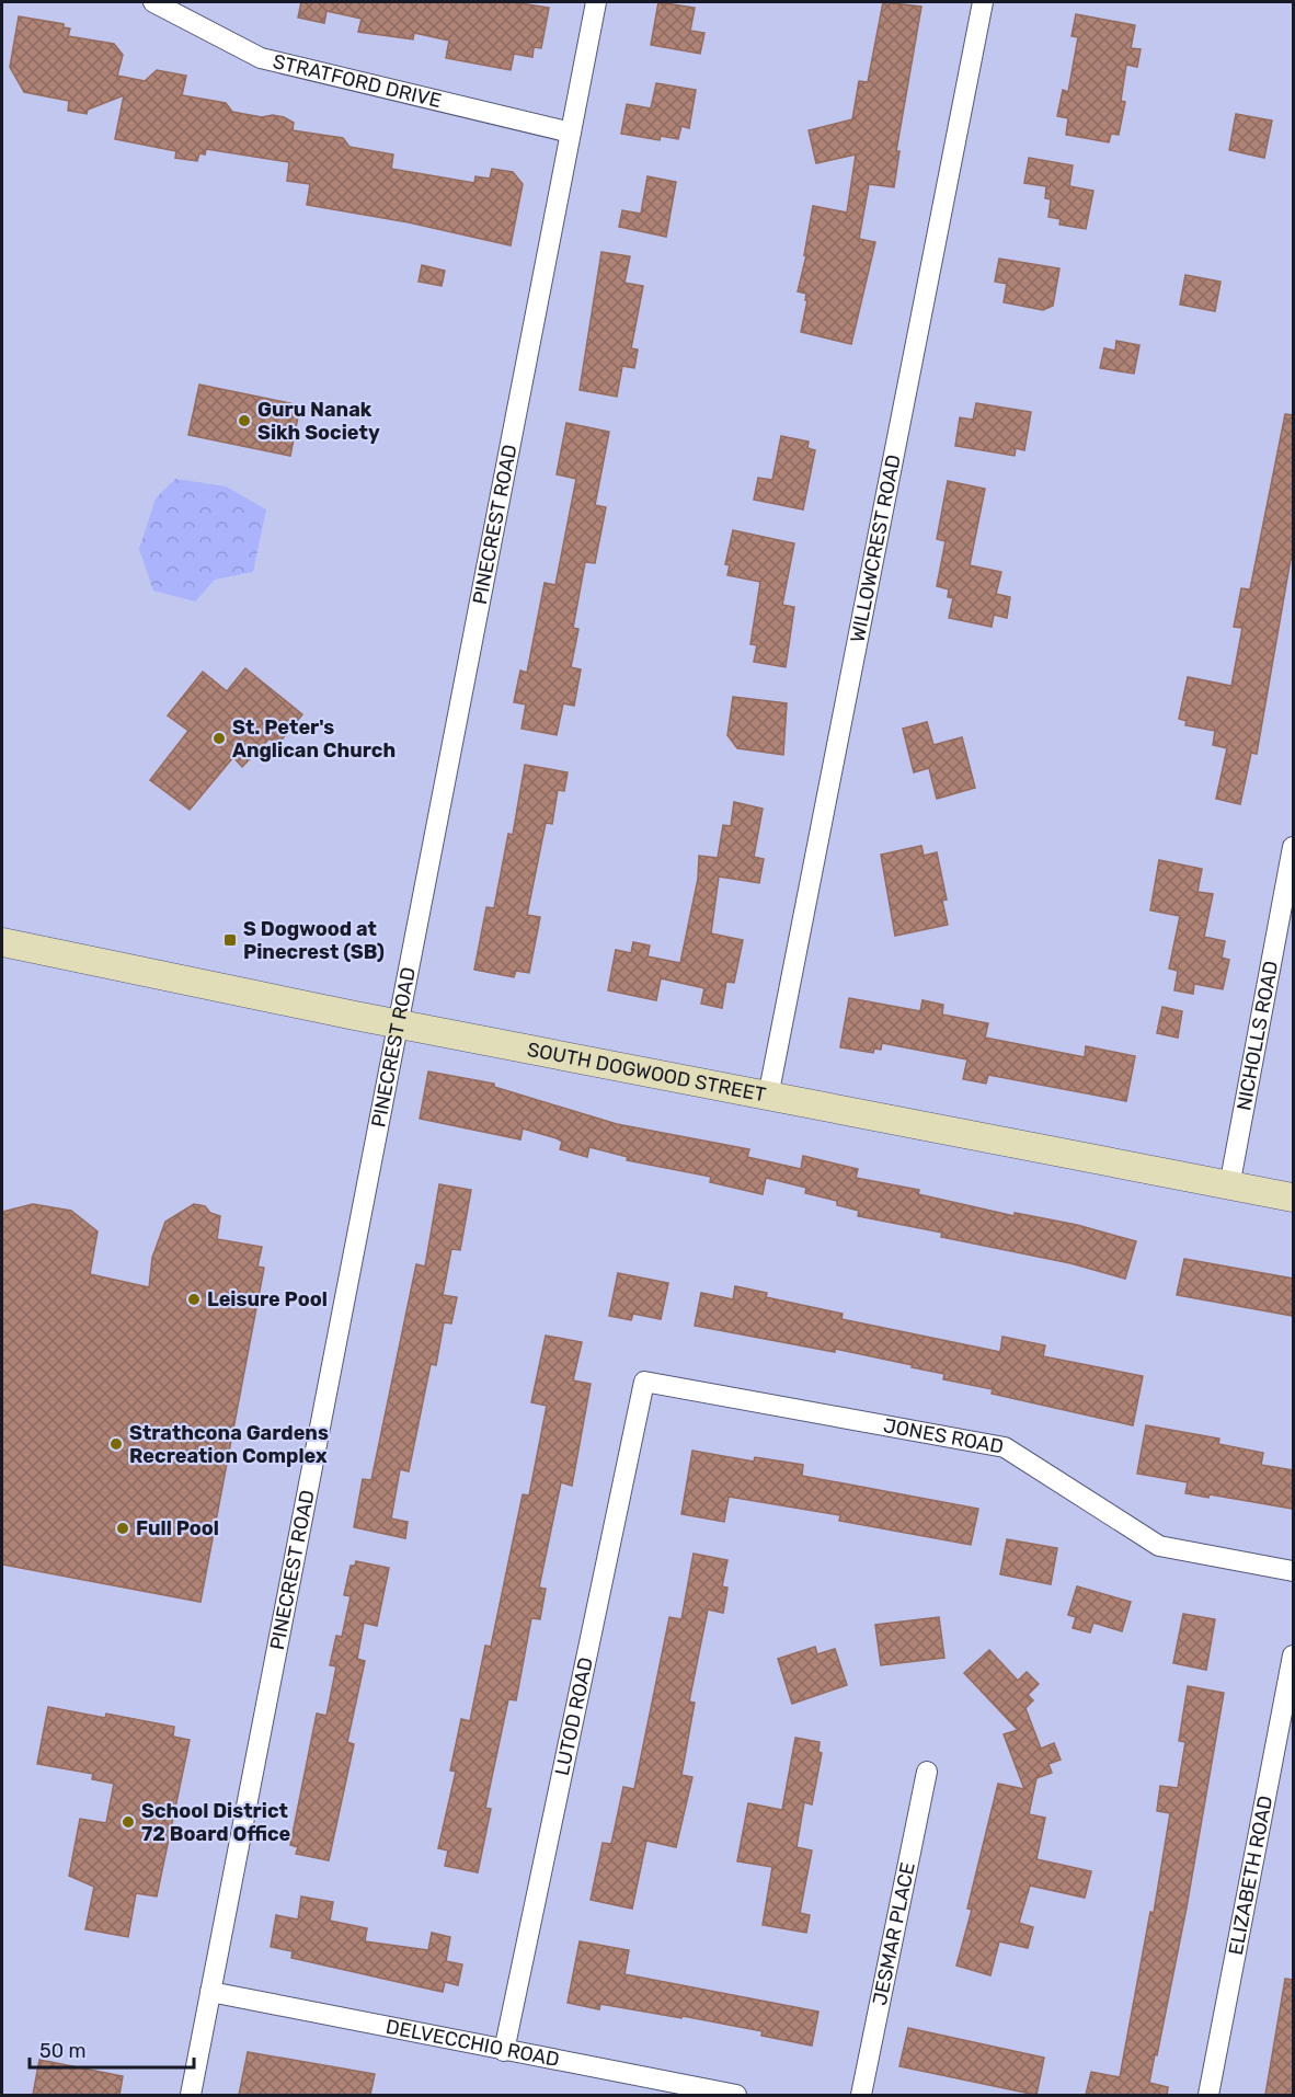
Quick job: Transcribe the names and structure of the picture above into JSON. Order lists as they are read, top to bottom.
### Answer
{
  "streets": {
    "main road": ["SOUTH DOGWOOD STREET"],
    "street": [
      "STRATFORD DRIVE",
      "PINECREST ROAD",
      "WILLOWCREST ROAD",
      "NICHOLLS ROAD",
      "JONES ROAD",
      "LUTOD ROAD",
      "ELIZABETH ROAD",
      "JESMAR PLACE",
      "DELVECCHIO ROAD"
    ]
  },
  "crossings": [
    ["STRATFORD DRIVE", "PINECREST ROAD"],
    ["PINECREST ROAD", "SOUTH DOGWOOD STREET"],
    ["PINECREST ROAD", "DELVECCHIO ROAD"],
    ["WILLOWCREST ROAD", "SOUTH DOGWOOD STREET"],
    ["NICHOLLS ROAD", "SOUTH DOGWOOD STREET"],
    ["JONES ROAD", "LUTOD ROAD"],
    ["LUTOD ROAD", "DELVECCHIO ROAD"]
  ],
  "places": {
    "other": [
      "Guru Nanak Sikh Society",
      "St. Peter's Anglican Church",
      "Leisure Pool",
      "Strathcona Gardens Recreation Complex",
      "Full Pool",
      "School District 72 Board Office"
    ],
    "transit": ["S Dogwood at Pinecrest (SB)"]
  },
  "scale_bar": "50 m"
}
